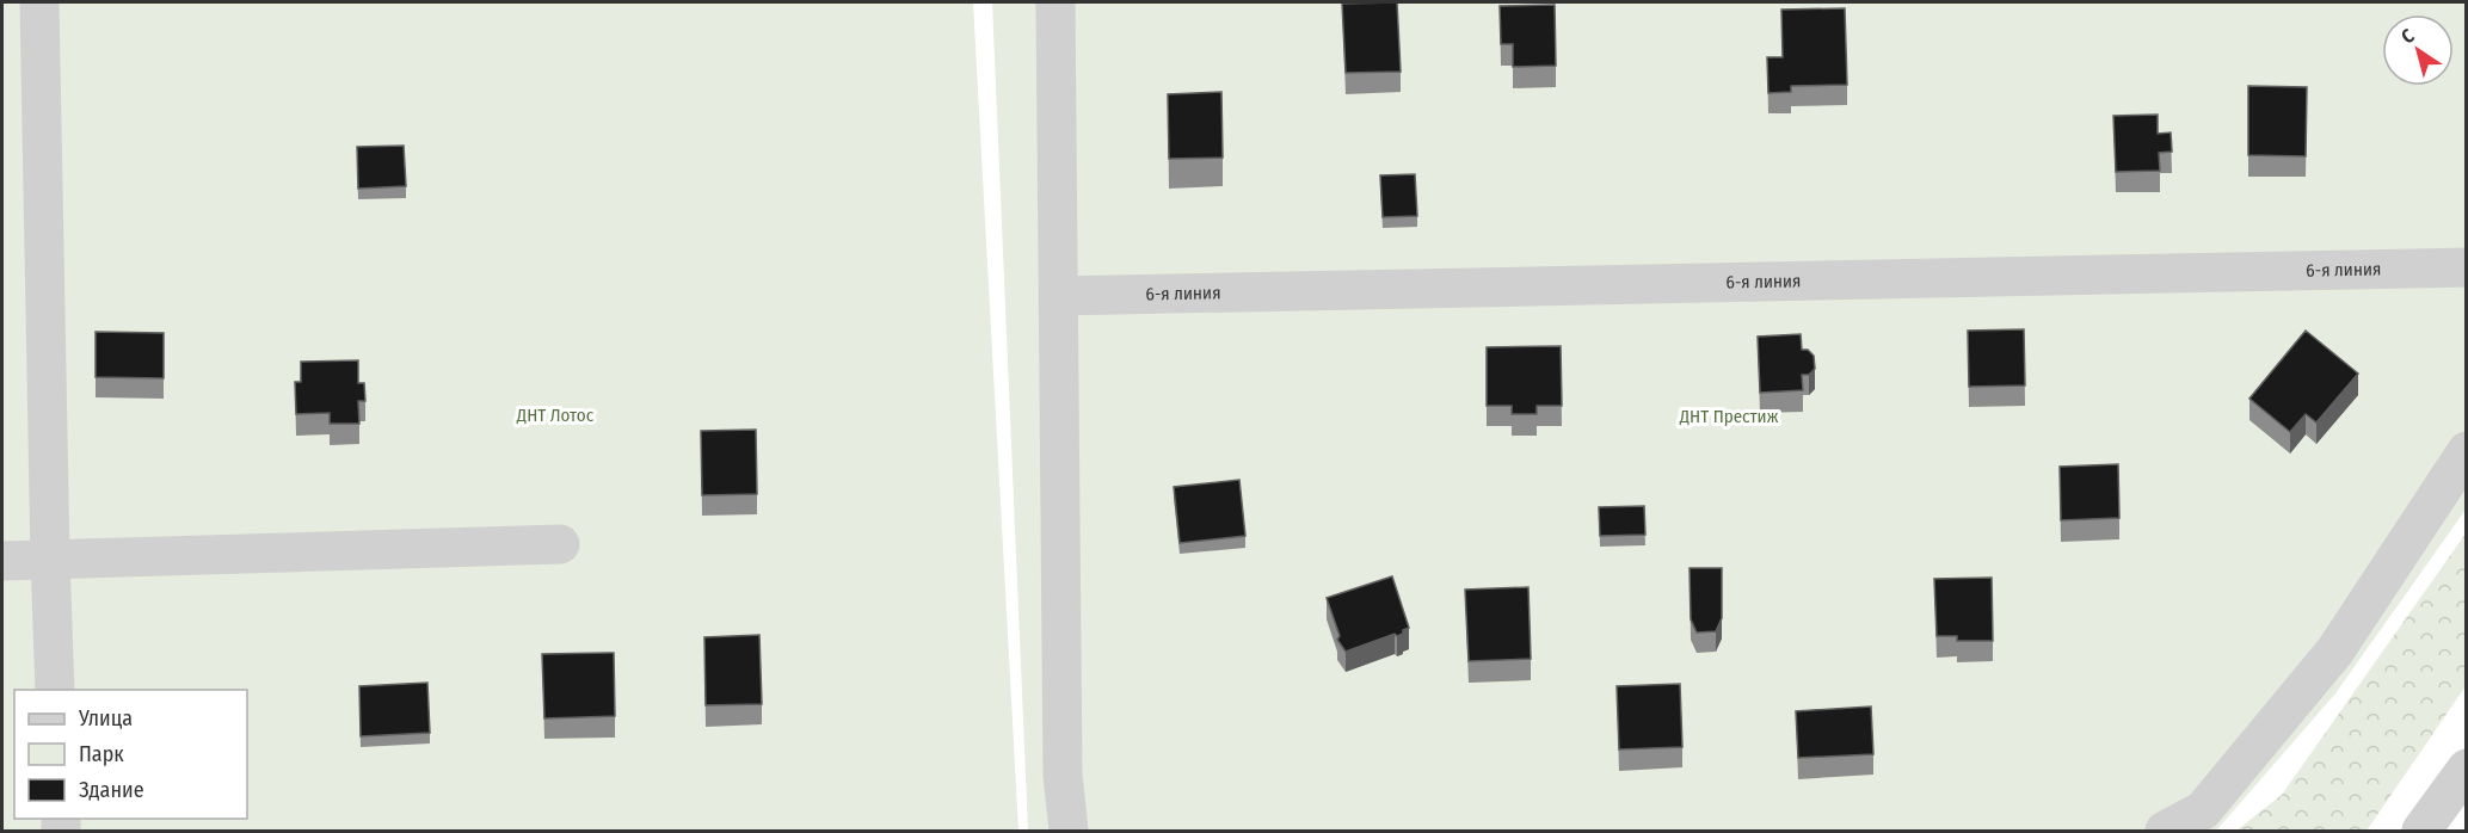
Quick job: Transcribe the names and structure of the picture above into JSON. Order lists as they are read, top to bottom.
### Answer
{
  "streets": {
    "street": ["6-я линия"]
  },
  "parks": ["ДНТ Лотос", "ДНТ Престиж"],
  "legend": ["Улица", "Парк", "Здание"],
  "north": "top left"
}
